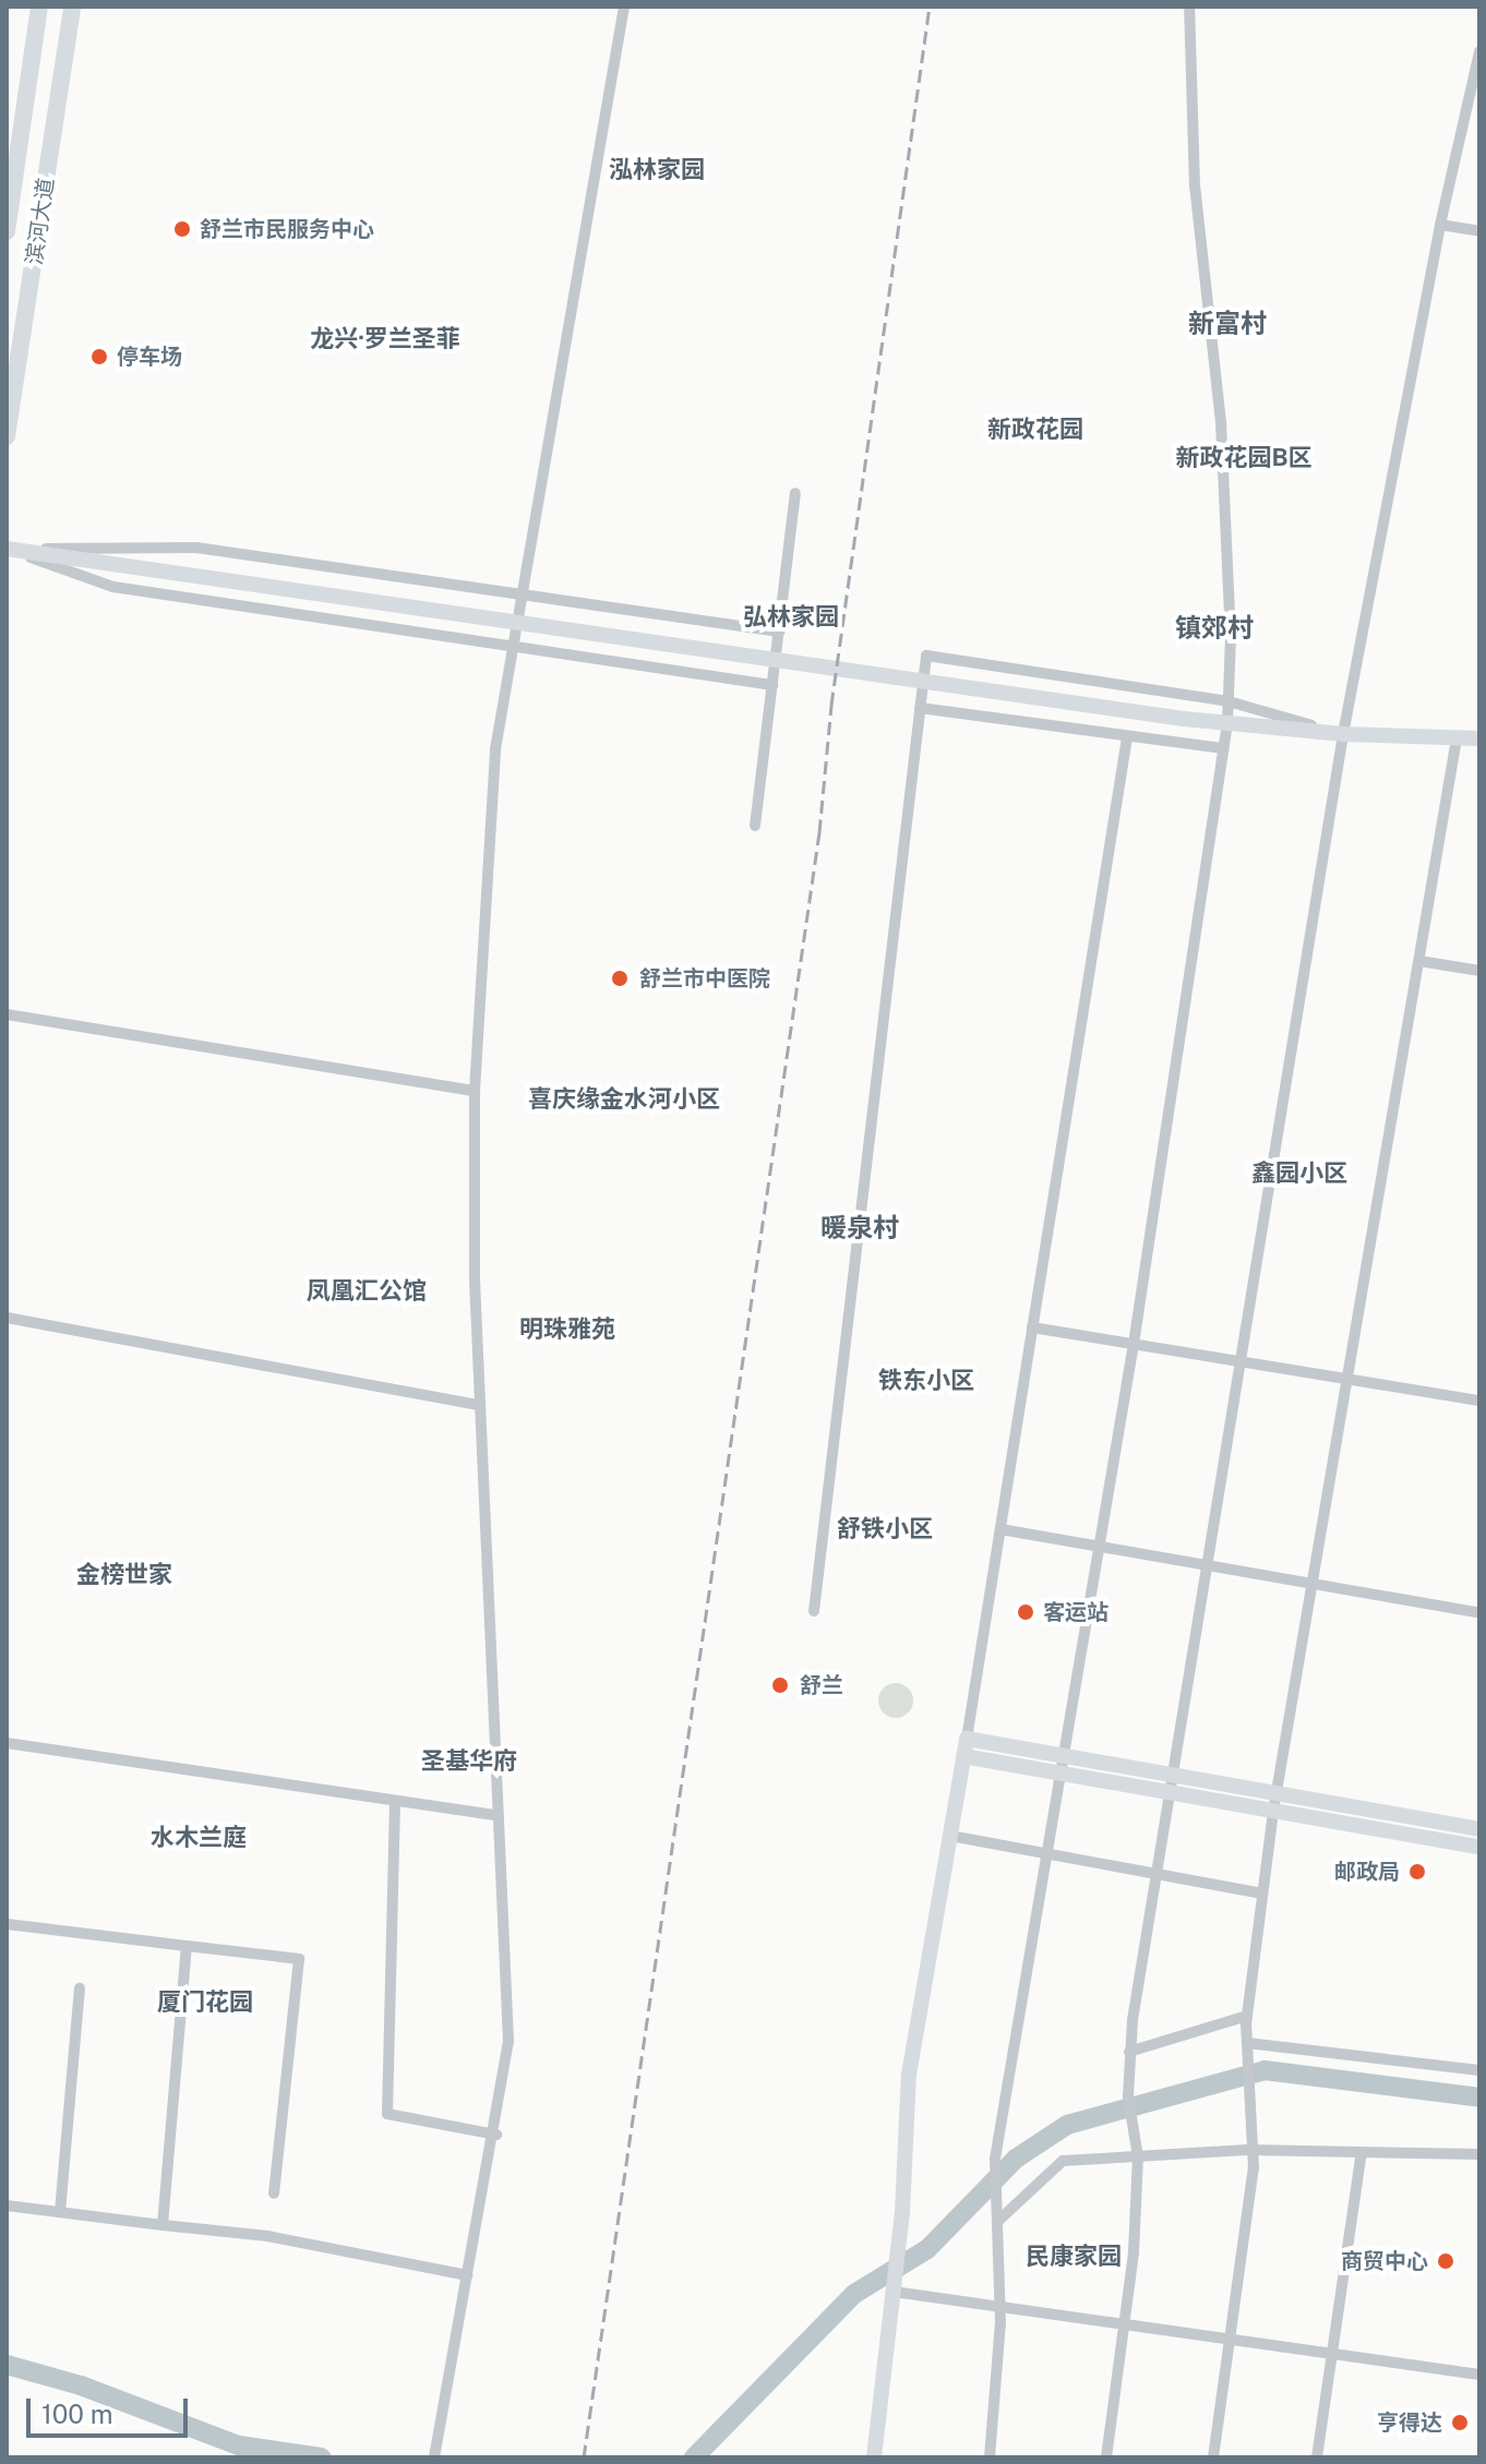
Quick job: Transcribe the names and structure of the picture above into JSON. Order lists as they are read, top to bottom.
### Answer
{
  "streets": {
    "main road": ["滨河大道"]
  },
  "districts": [
    "泓林家园",
    "新富村",
    "龙兴·罗兰圣菲",
    "新政花园",
    "新政花园B区",
    "弘林家园",
    "镇郊村",
    "喜庆缘金水河小区",
    "鑫园小区",
    "暖泉村",
    "凤凰汇公馆",
    "明珠雅苑",
    "铁东小区",
    "舒铁小区",
    "金榜世家",
    "圣基华府",
    "水木兰庭",
    "厦门花园",
    "民康家园"
  ],
  "places": [
    "舒兰市民服务中心",
    "停车场",
    "舒兰市中医院",
    "客运站",
    "舒兰",
    "邮政局",
    "商贸中心",
    "亨得达"
  ],
  "scale_bar": "100 m"
}
